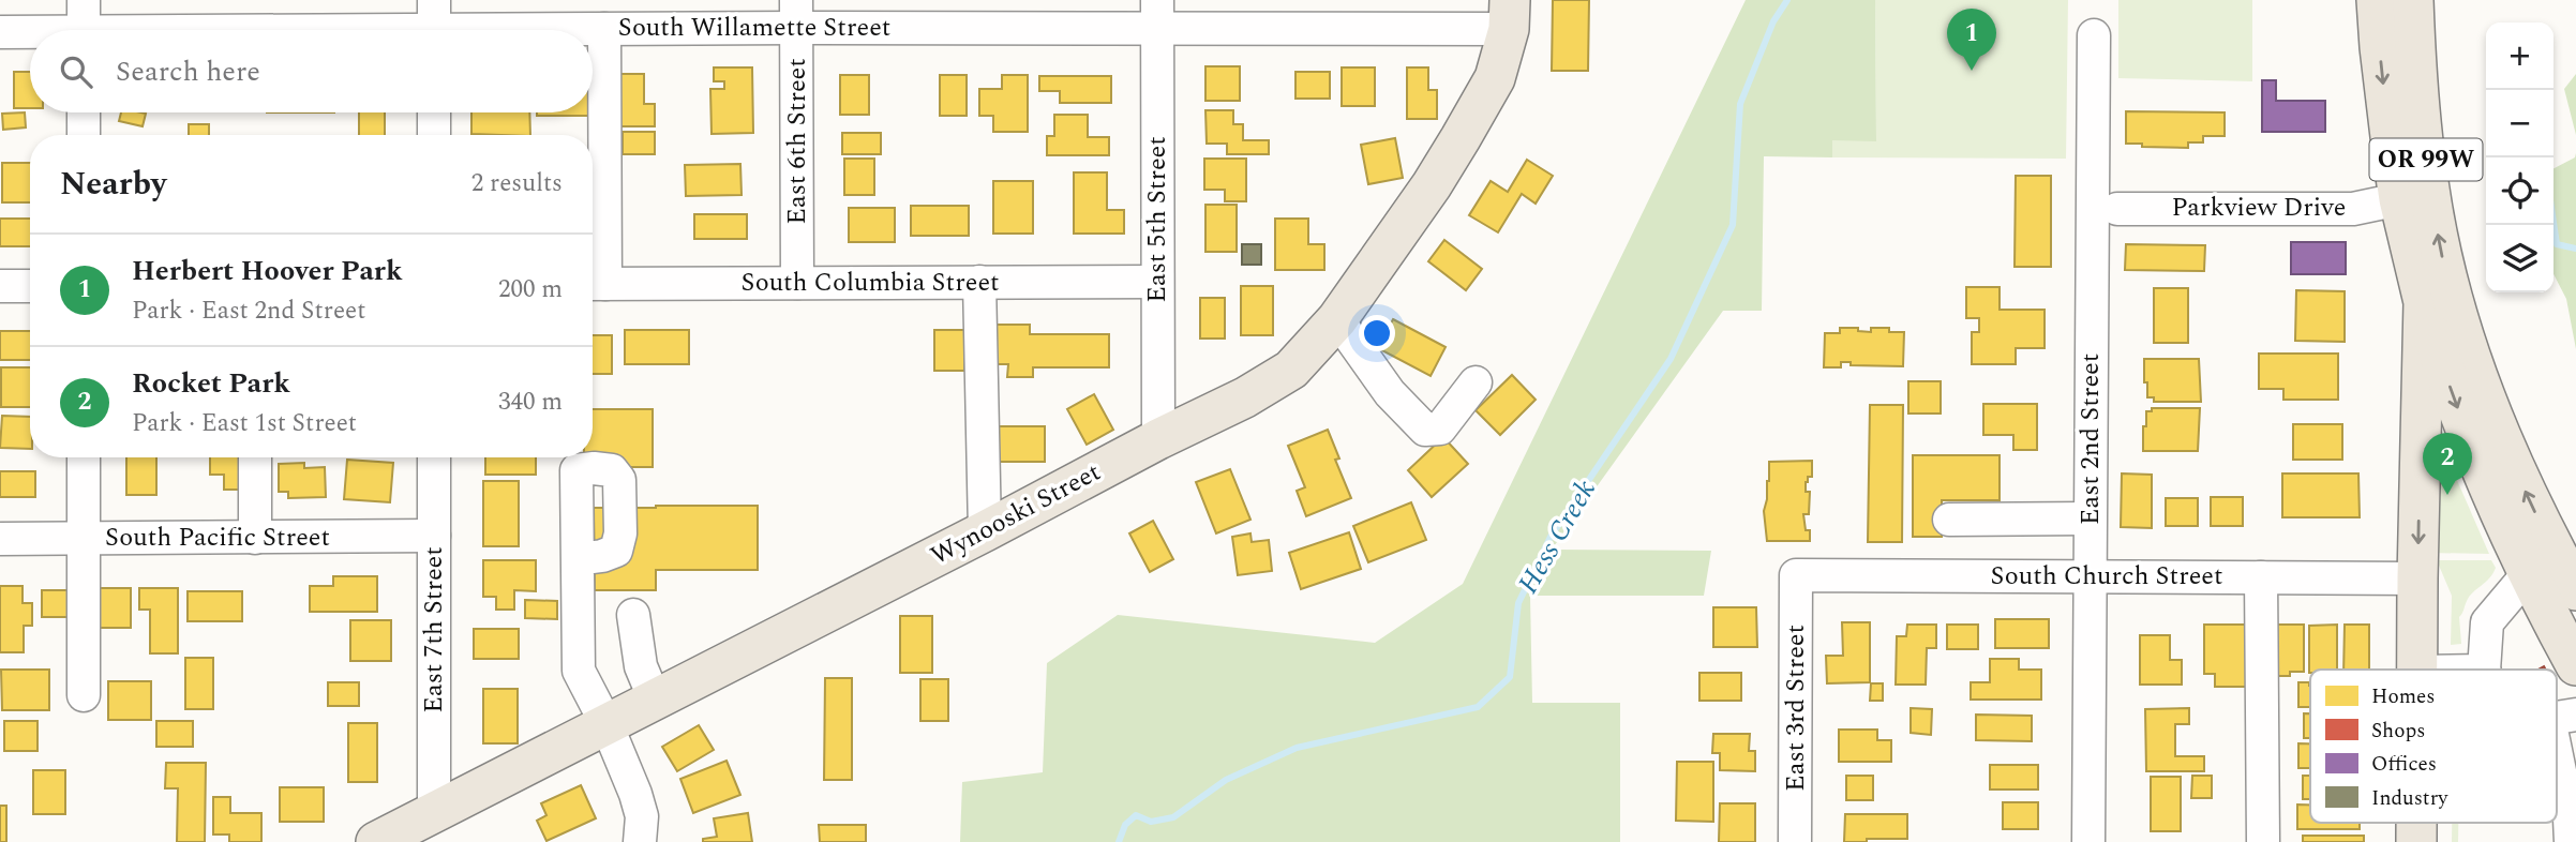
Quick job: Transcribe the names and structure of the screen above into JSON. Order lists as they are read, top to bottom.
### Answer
{
  "streets": {
    "main road": ["OR 99W", "Wynooski Street"],
    "street": [
      "South Willamette Street",
      "East 6th Street",
      "Parkview Drive",
      "East 5th Street",
      "South Columbia Street",
      "East 2nd Street",
      "South Pacific Street",
      "South Church Street",
      "East 7th Street",
      "East 3rd Street"
    ]
  },
  "crossings": [
    ["South Willamette Street", "East 6th Street"],
    ["South Willamette Street", "East 5th Street"],
    ["South Willamette Street", "Wynooski Street"],
    ["East 6th Street", "South Columbia Street"],
    ["OR 99W", "Parkview Drive"],
    ["East 5th Street", "South Columbia Street"],
    ["East 5th Street", "Wynooski Street"],
    ["East 2nd Street", "South Church Street"],
    ["Wynooski Street", "East 7th Street"],
    ["South Pacific Street", "East 7th Street"],
    ["South Church Street", "East 3rd Street"]
  ],
  "water": ["Hess Creek"],
  "legend": [
    "Homes",
    "Shops",
    "Offices",
    "Industry"
  ],
  "page": {
    "pins": ["1", "2"],
    "map_buttons": ["+", "−"],
    "search": "Search here",
    "heading": ["Nearby", "2 results"],
    "list": [
      {
        "mark": "1",
        "name": "Herbert Hoover Park",
        "note": "Park · East 2nd Street",
        "value": "200 m"
      },
      {
        "mark": "2",
        "name": "Rocket Park",
        "note": "Park · East 1st Street",
        "value": "340 m"
      }
    ]
  }
}
